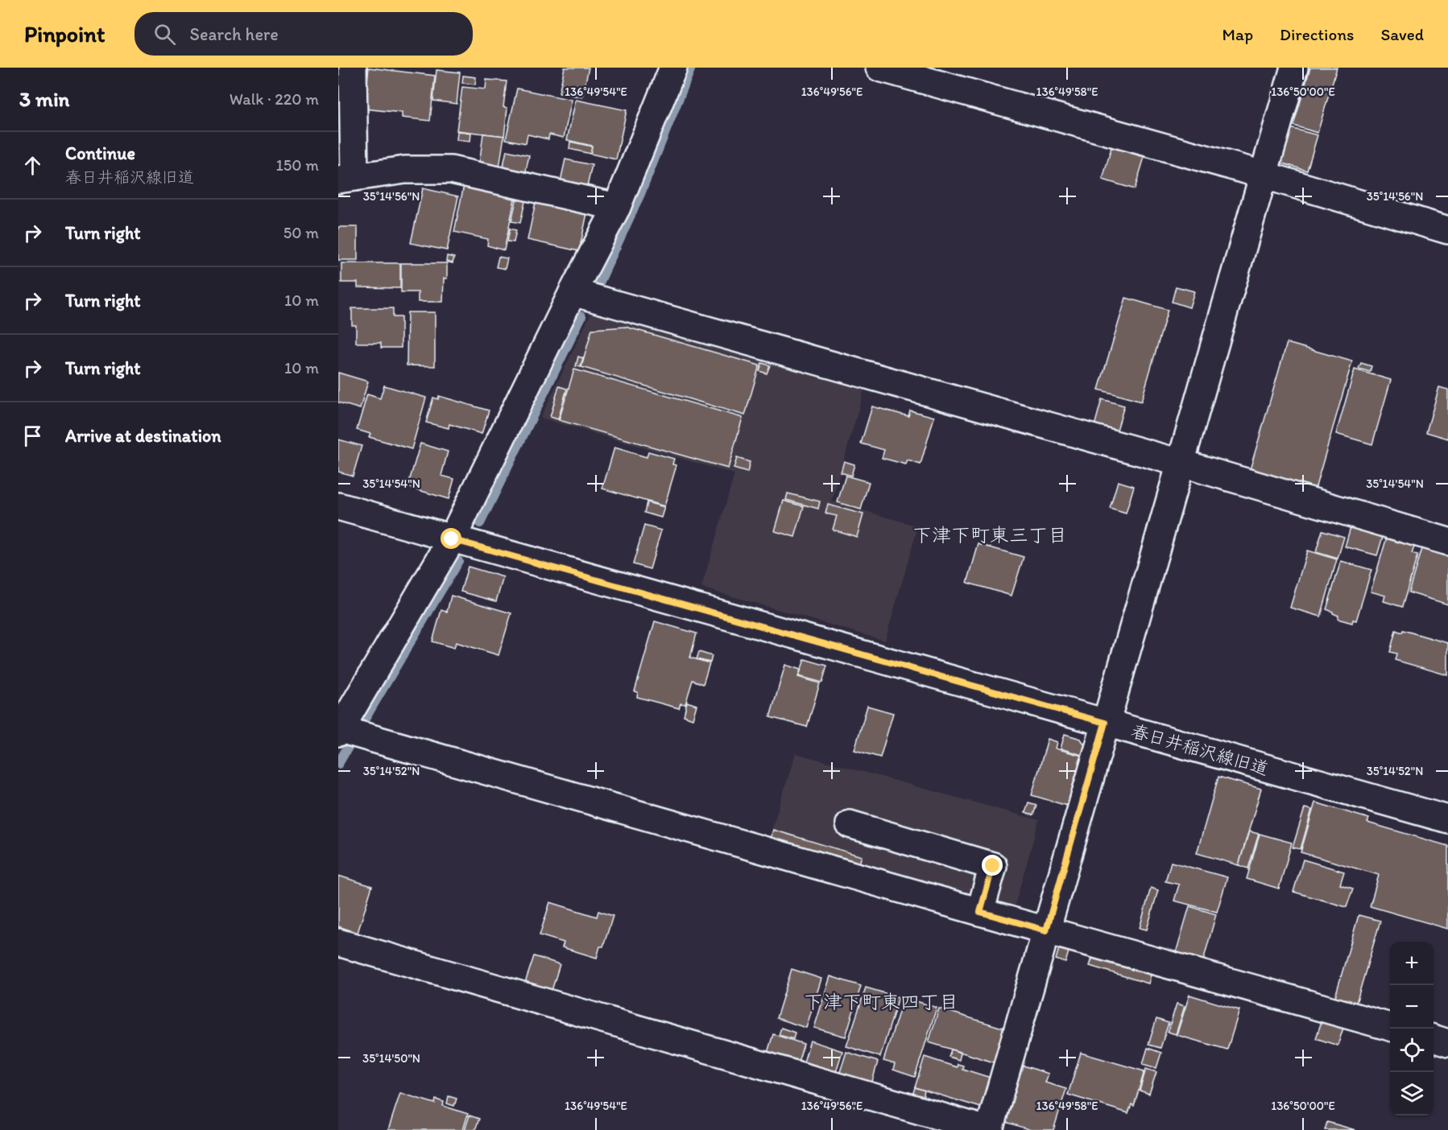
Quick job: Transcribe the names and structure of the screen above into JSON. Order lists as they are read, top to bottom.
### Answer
{
  "streets": {
    "street": ["春日井稲沢線旧道"]
  },
  "districts": ["下津下町東三丁目", "下津下町東四丁目"],
  "page": {
    "header": "Pinpoint",
    "search": "Search here",
    "nav": ["Map", "Directions", "Saved"],
    "heading": ["3 min", "Walk · 220 m"],
    "list": [
      ["Continue", "春日井稲沢線旧道", "150 m"],
      ["Turn right", "50 m"],
      ["Turn right", "10 m"],
      ["Turn right", "10 m"],
      "Arrive at destination"
    ],
    "map_buttons": ["+", "−"]
  },
  "coordinates": [
    "136°49'54\"E",
    "136°49'56\"E",
    "136°49'58\"E",
    "136°50'00\"E",
    "35°14'56\"N",
    "35°14'54\"N",
    "35°14'52\"N",
    "35°14'50\"N"
  ]
}
